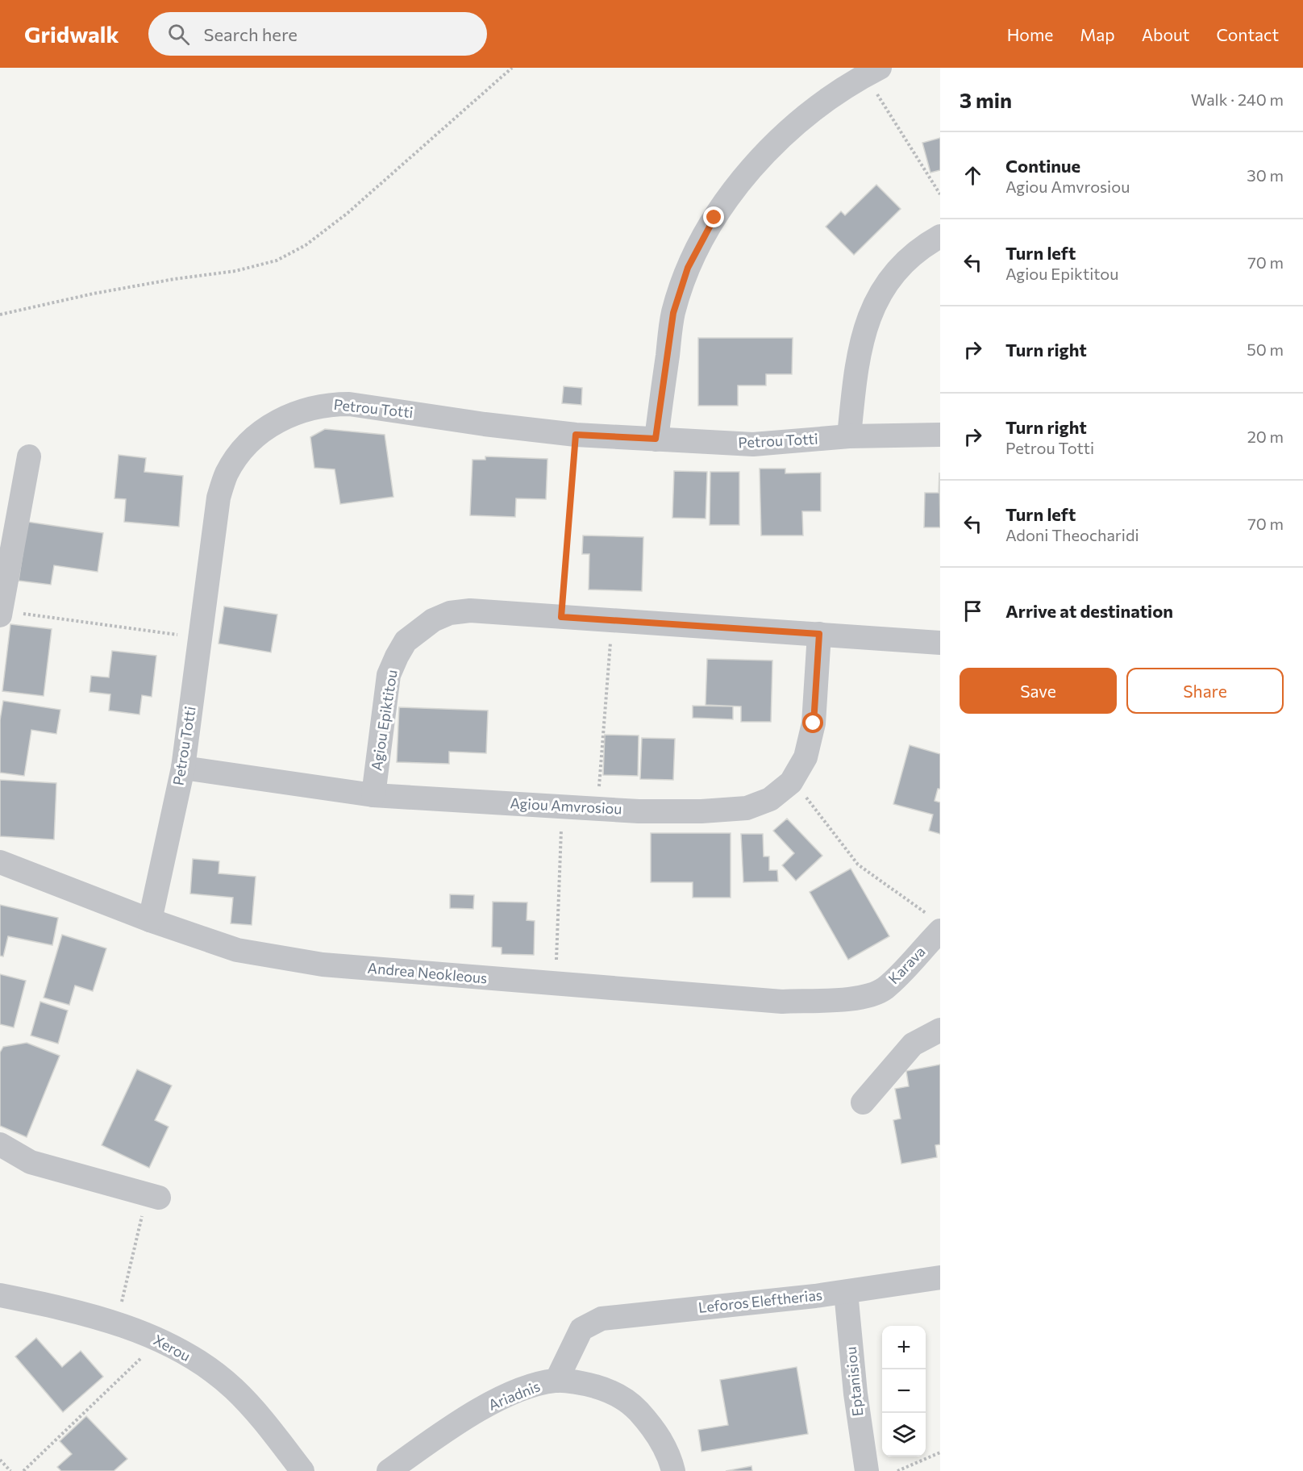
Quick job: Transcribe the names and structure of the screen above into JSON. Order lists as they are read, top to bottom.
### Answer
{
  "streets": {
    "street": [
      "Petrou Totti",
      "Agiou Epiktitou",
      "Agiou Amvrosiou",
      "Karava",
      "Andrea Neokleous",
      "Leforos Eleftherias",
      "Xerou",
      "Eptanisiou",
      "Ariadnis"
    ]
  },
  "crossings": [
    ["Petrou Totti", "Agiou Amvrosiou"],
    ["Petrou Totti", "Andrea Neokleous"],
    ["Agiou Epiktitou", "Agiou Amvrosiou"],
    ["Karava", "Andrea Neokleous"],
    ["Leforos Eleftherias", "Eptanisiou"],
    ["Leforos Eleftherias", "Ariadnis"]
  ],
  "page": {
    "header": "Gridwalk",
    "search": "Search here",
    "nav": [
      "Home",
      "Map",
      "About",
      "Contact"
    ],
    "heading": ["3 min", "Walk · 240 m"],
    "list": [
      ["Continue", "Agiou Amvrosiou", "30 m"],
      ["Turn left", "Agiou Epiktitou", "70 m"],
      ["Turn right", "50 m"],
      ["Turn right", "Petrou Totti", "20 m"],
      ["Turn left", "Adoni Theocharidi", "70 m"],
      "Arrive at destination"
    ],
    "buttons": ["Save", "Share"],
    "map_buttons": ["+", "−"]
  }
}
